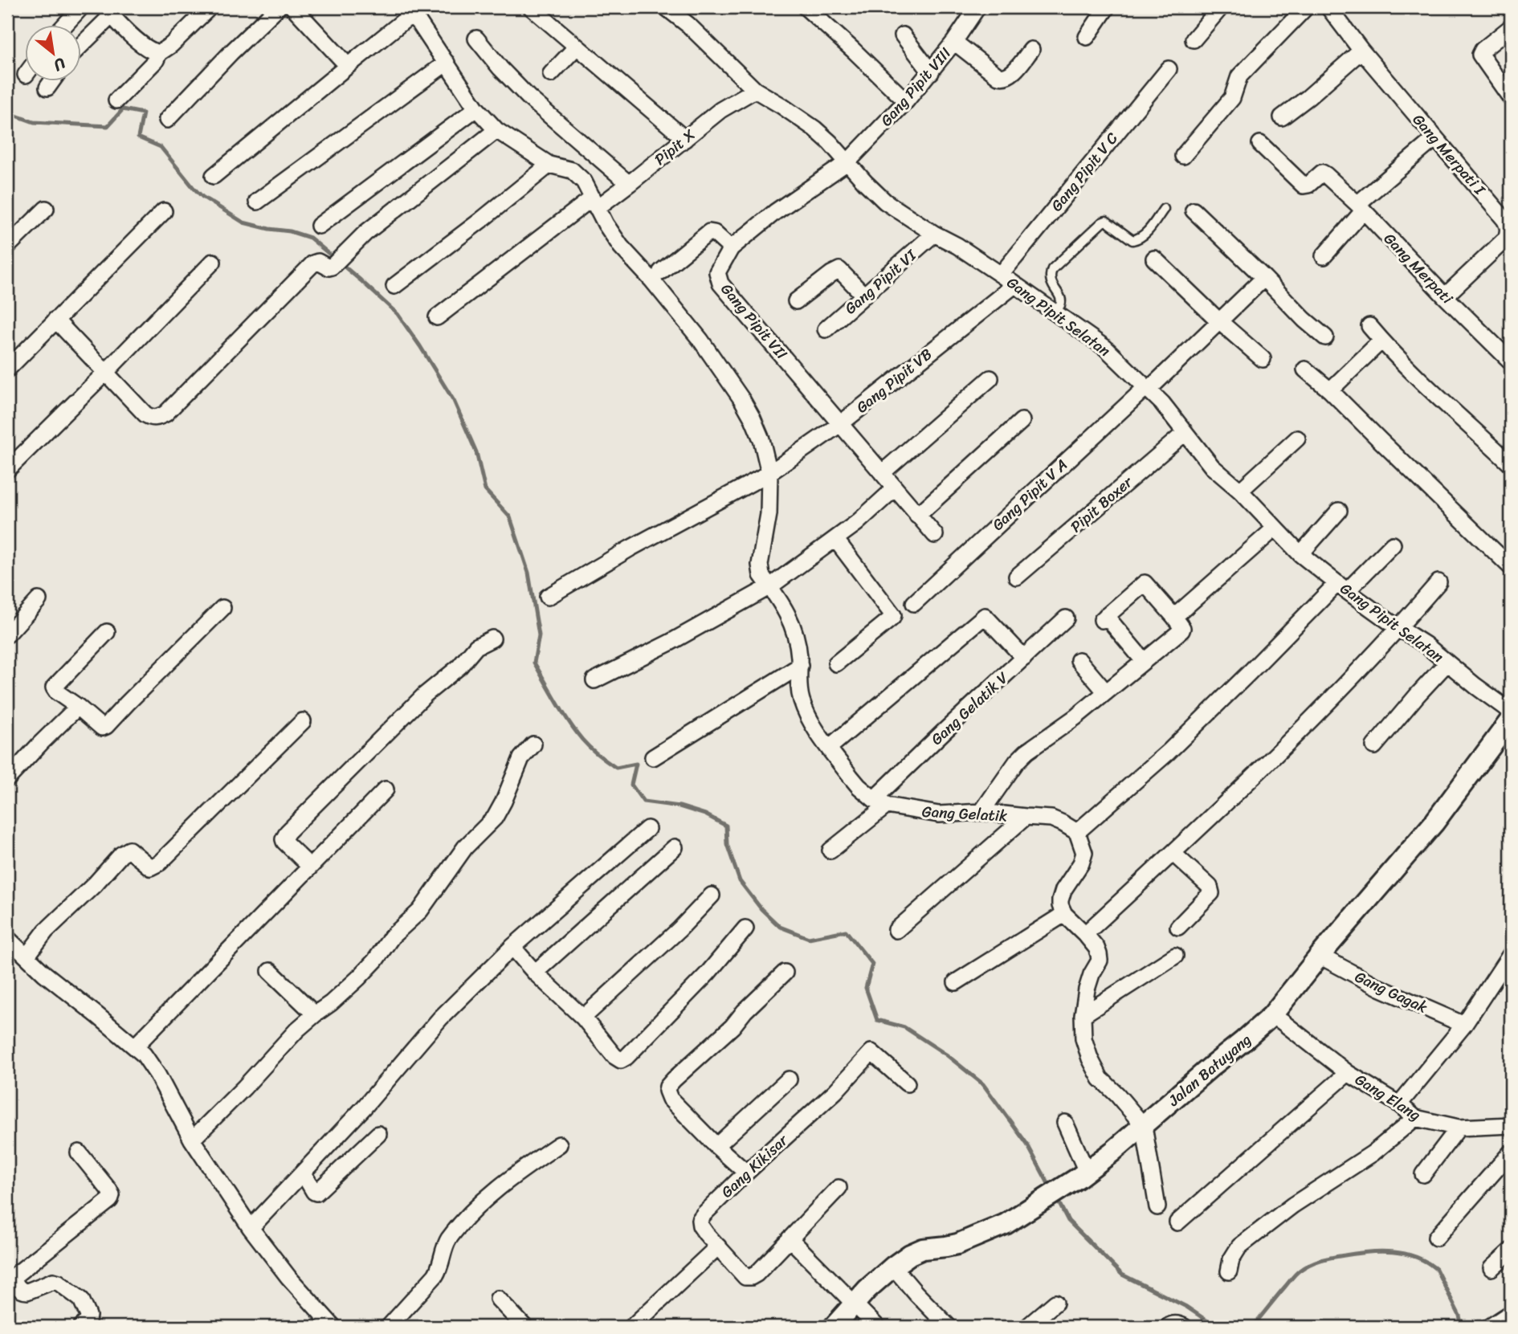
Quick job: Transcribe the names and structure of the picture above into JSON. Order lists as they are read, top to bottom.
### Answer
{
  "streets": {
    "street": [
      "Gang Pipit VIII",
      "Pipit X",
      "Gang Merpati I",
      "Gang Pipit V C",
      "Gang Merpati",
      "Gang Pipit VI",
      "Gang Pipit Selatan",
      "Gang Pipit VII",
      "Gang Pipit VB",
      "Gang Pipit V A",
      "Pipit Boxer",
      "Gang Gelatik V",
      "Gang Gelatik",
      "Gang Gagak",
      "Jalan Batuyang",
      "Gang Elang",
      "Gang Kikisar"
    ]
  },
  "crossings": [
    ["Gang Pipit VIII", "Gang Pipit Selatan"],
    ["Gang Pipit VIII", "Gang Pipit VII"],
    ["Pipit X", "Gang Pipit Selatan"],
    ["Gang Merpati I", "Gang Merpati"],
    ["Gang Pipit V C", "Gang Pipit Selatan"],
    ["Gang Pipit VI", "Gang Pipit Selatan"],
    ["Gang Pipit Selatan", "Gang Pipit VII"],
    ["Gang Pipit Selatan", "Gang Pipit VB"],
    ["Gang Pipit Selatan", "Gang Pipit V A"],
    ["Gang Pipit Selatan", "Pipit Boxer"],
    ["Gang Pipit VII", "Gang Pipit VB"],
    ["Gang Gelatik V", "Gang Gelatik"],
    ["Gang Gagak", "Jalan Batuyang"],
    ["Jalan Batuyang", "Gang Elang"]
  ],
  "north": "bottom right"
}
